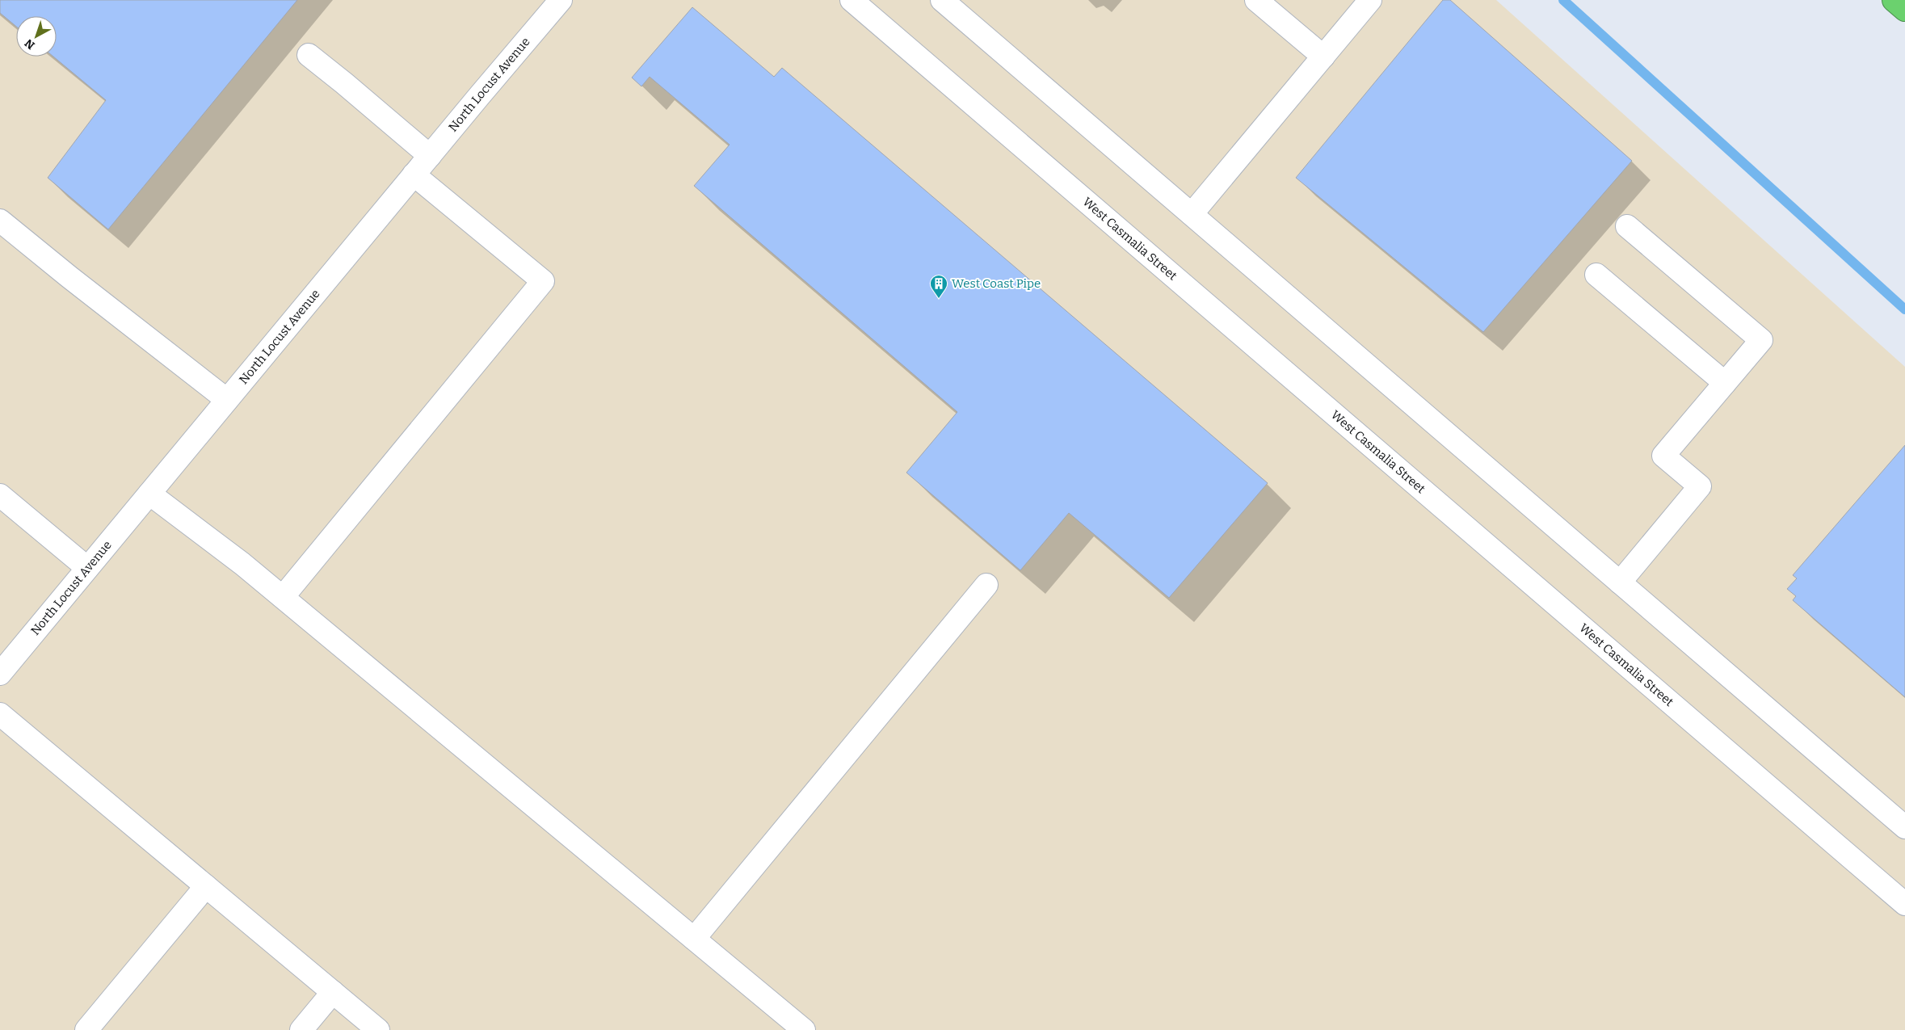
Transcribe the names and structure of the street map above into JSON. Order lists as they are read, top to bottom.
{
  "streets": {
    "street": ["North Locust Avenue", "West Casmalia Street"]
  },
  "places": {
    "building": ["West Coast Pipe"]
  },
  "north": "bottom left"
}
